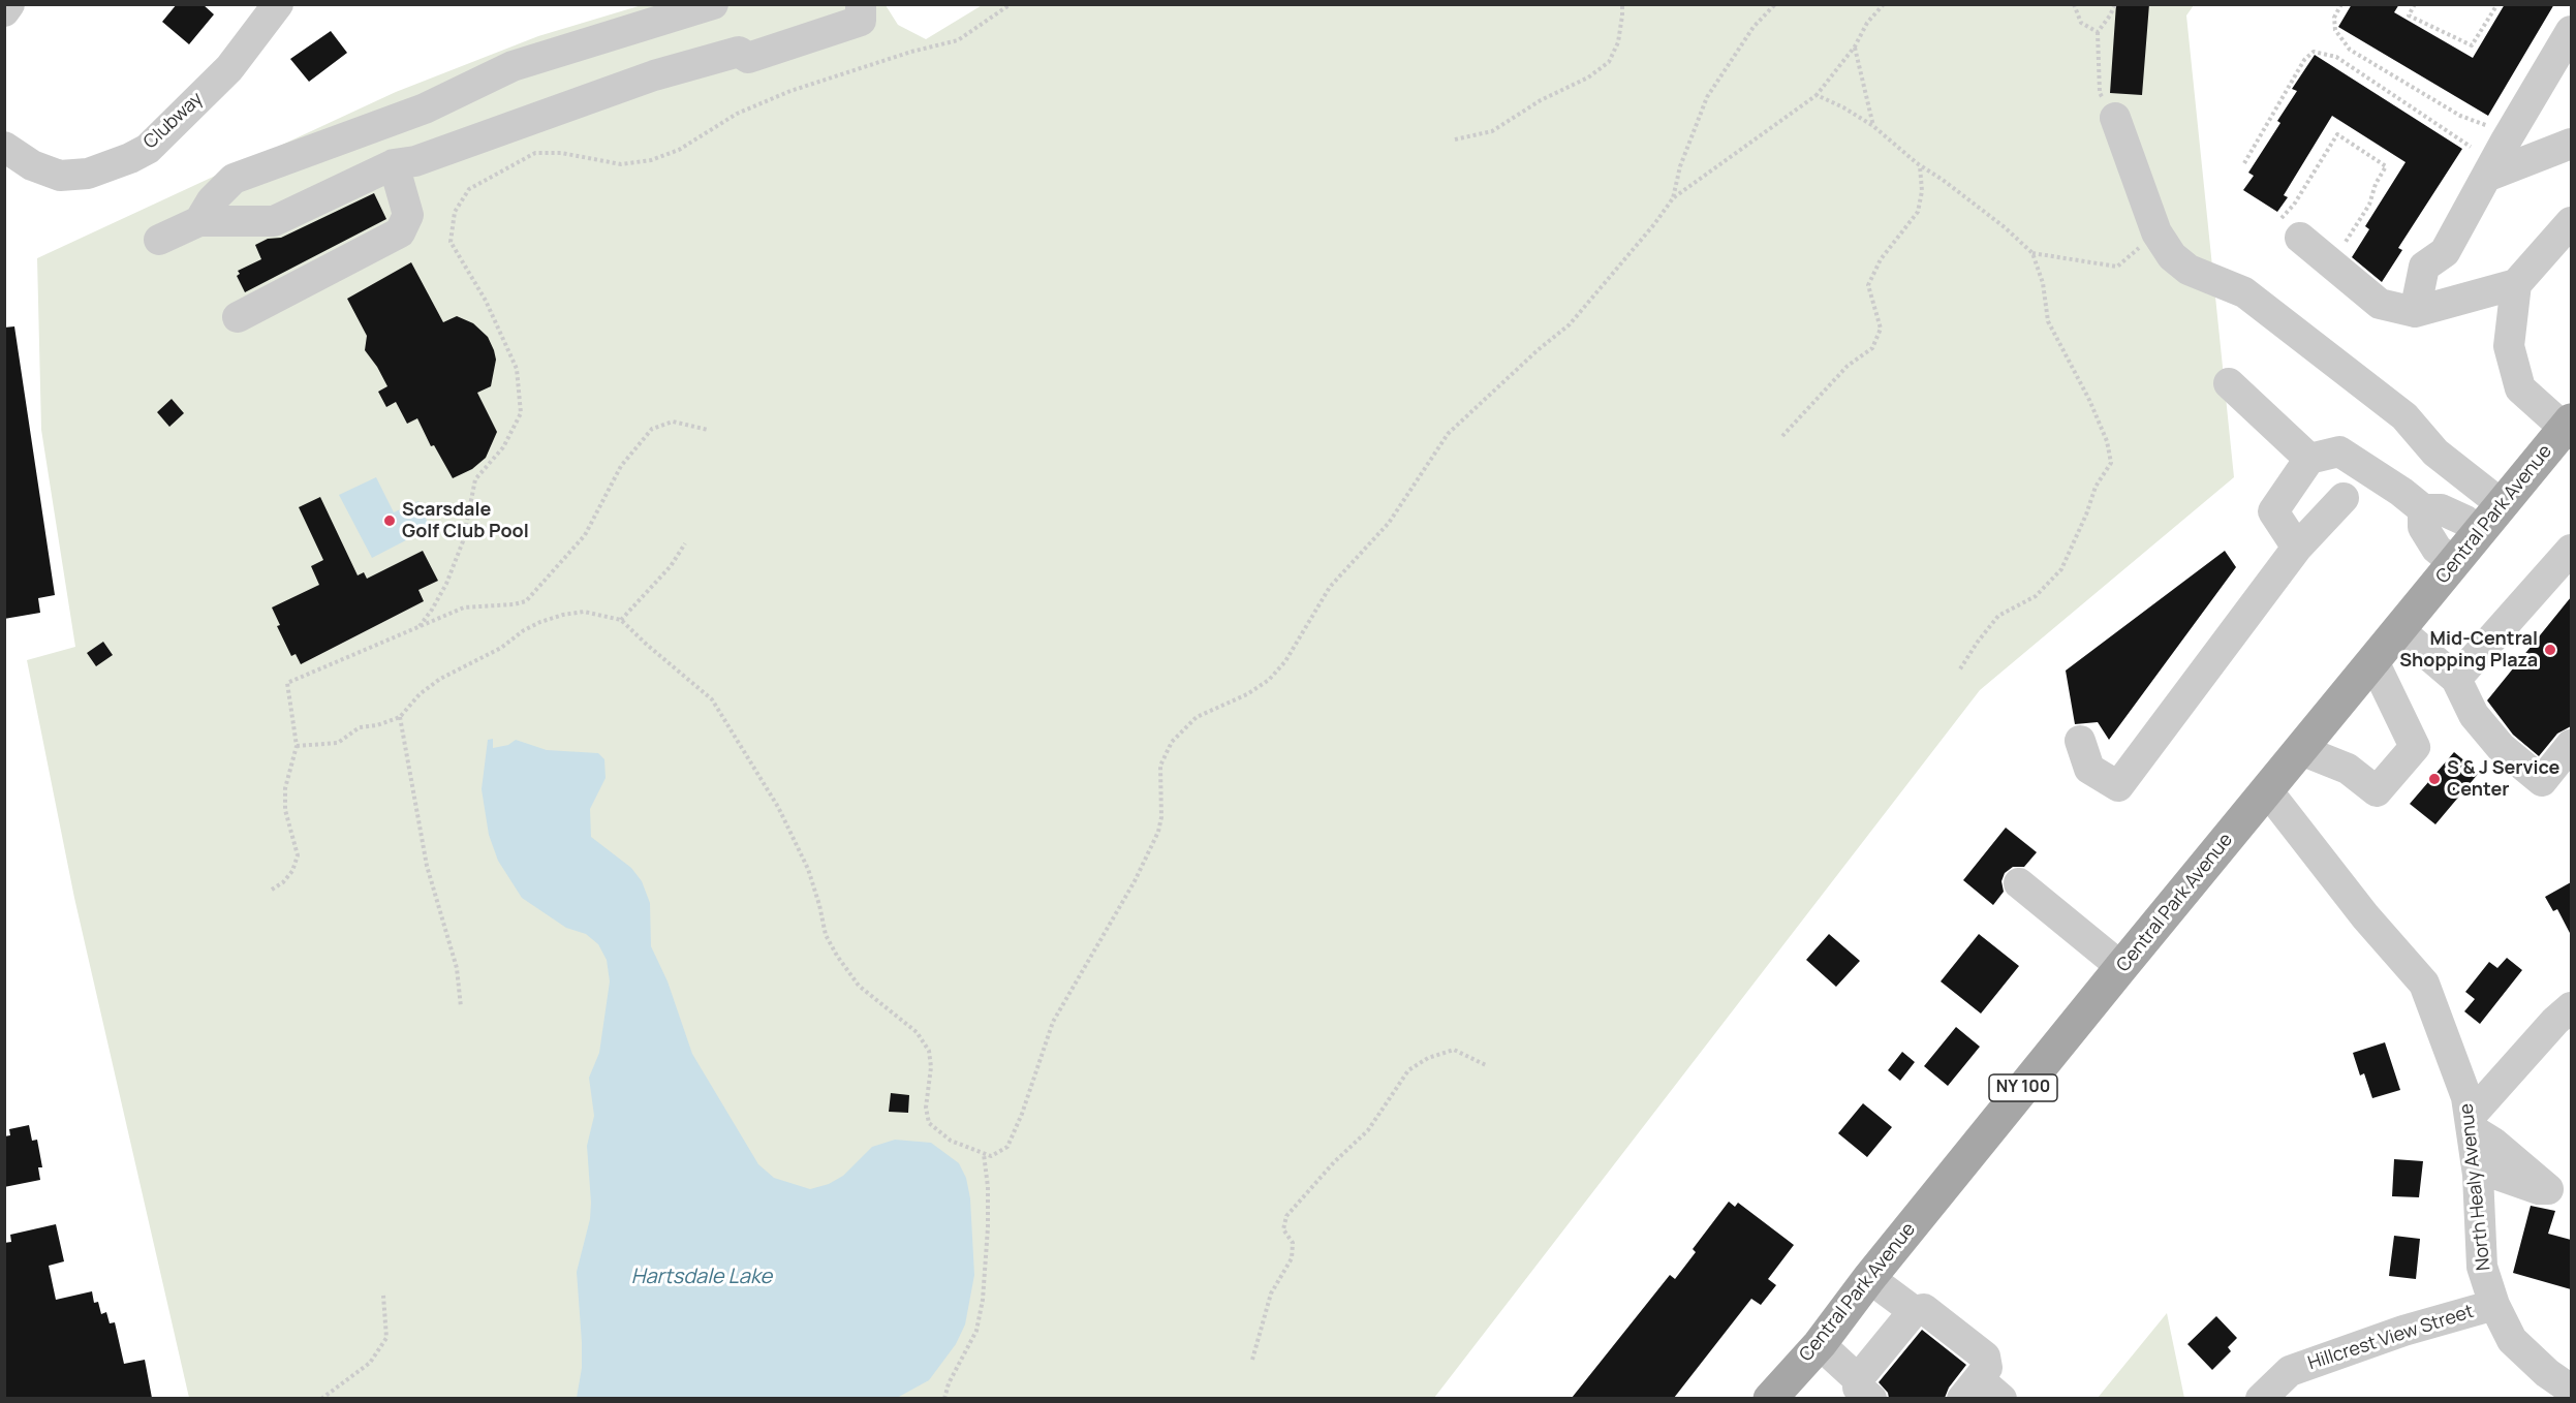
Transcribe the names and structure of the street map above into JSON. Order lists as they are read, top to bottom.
{
  "streets": {
    "main road": ["Central Park Avenue", "NY 100"],
    "street": ["Clubway", "North Healy Avenue", "Hillcrest View Street"]
  },
  "crossings": [
    ["Central Park Avenue", "North Healy Avenue"],
    ["North Healy Avenue", "Hillcrest View Street"]
  ],
  "water": ["Hartsdale Lake"],
  "places": ["Scarsdale Golf Club Pool", "Mid-Central Shopping Plaza", "S & J Service Center"]
}
